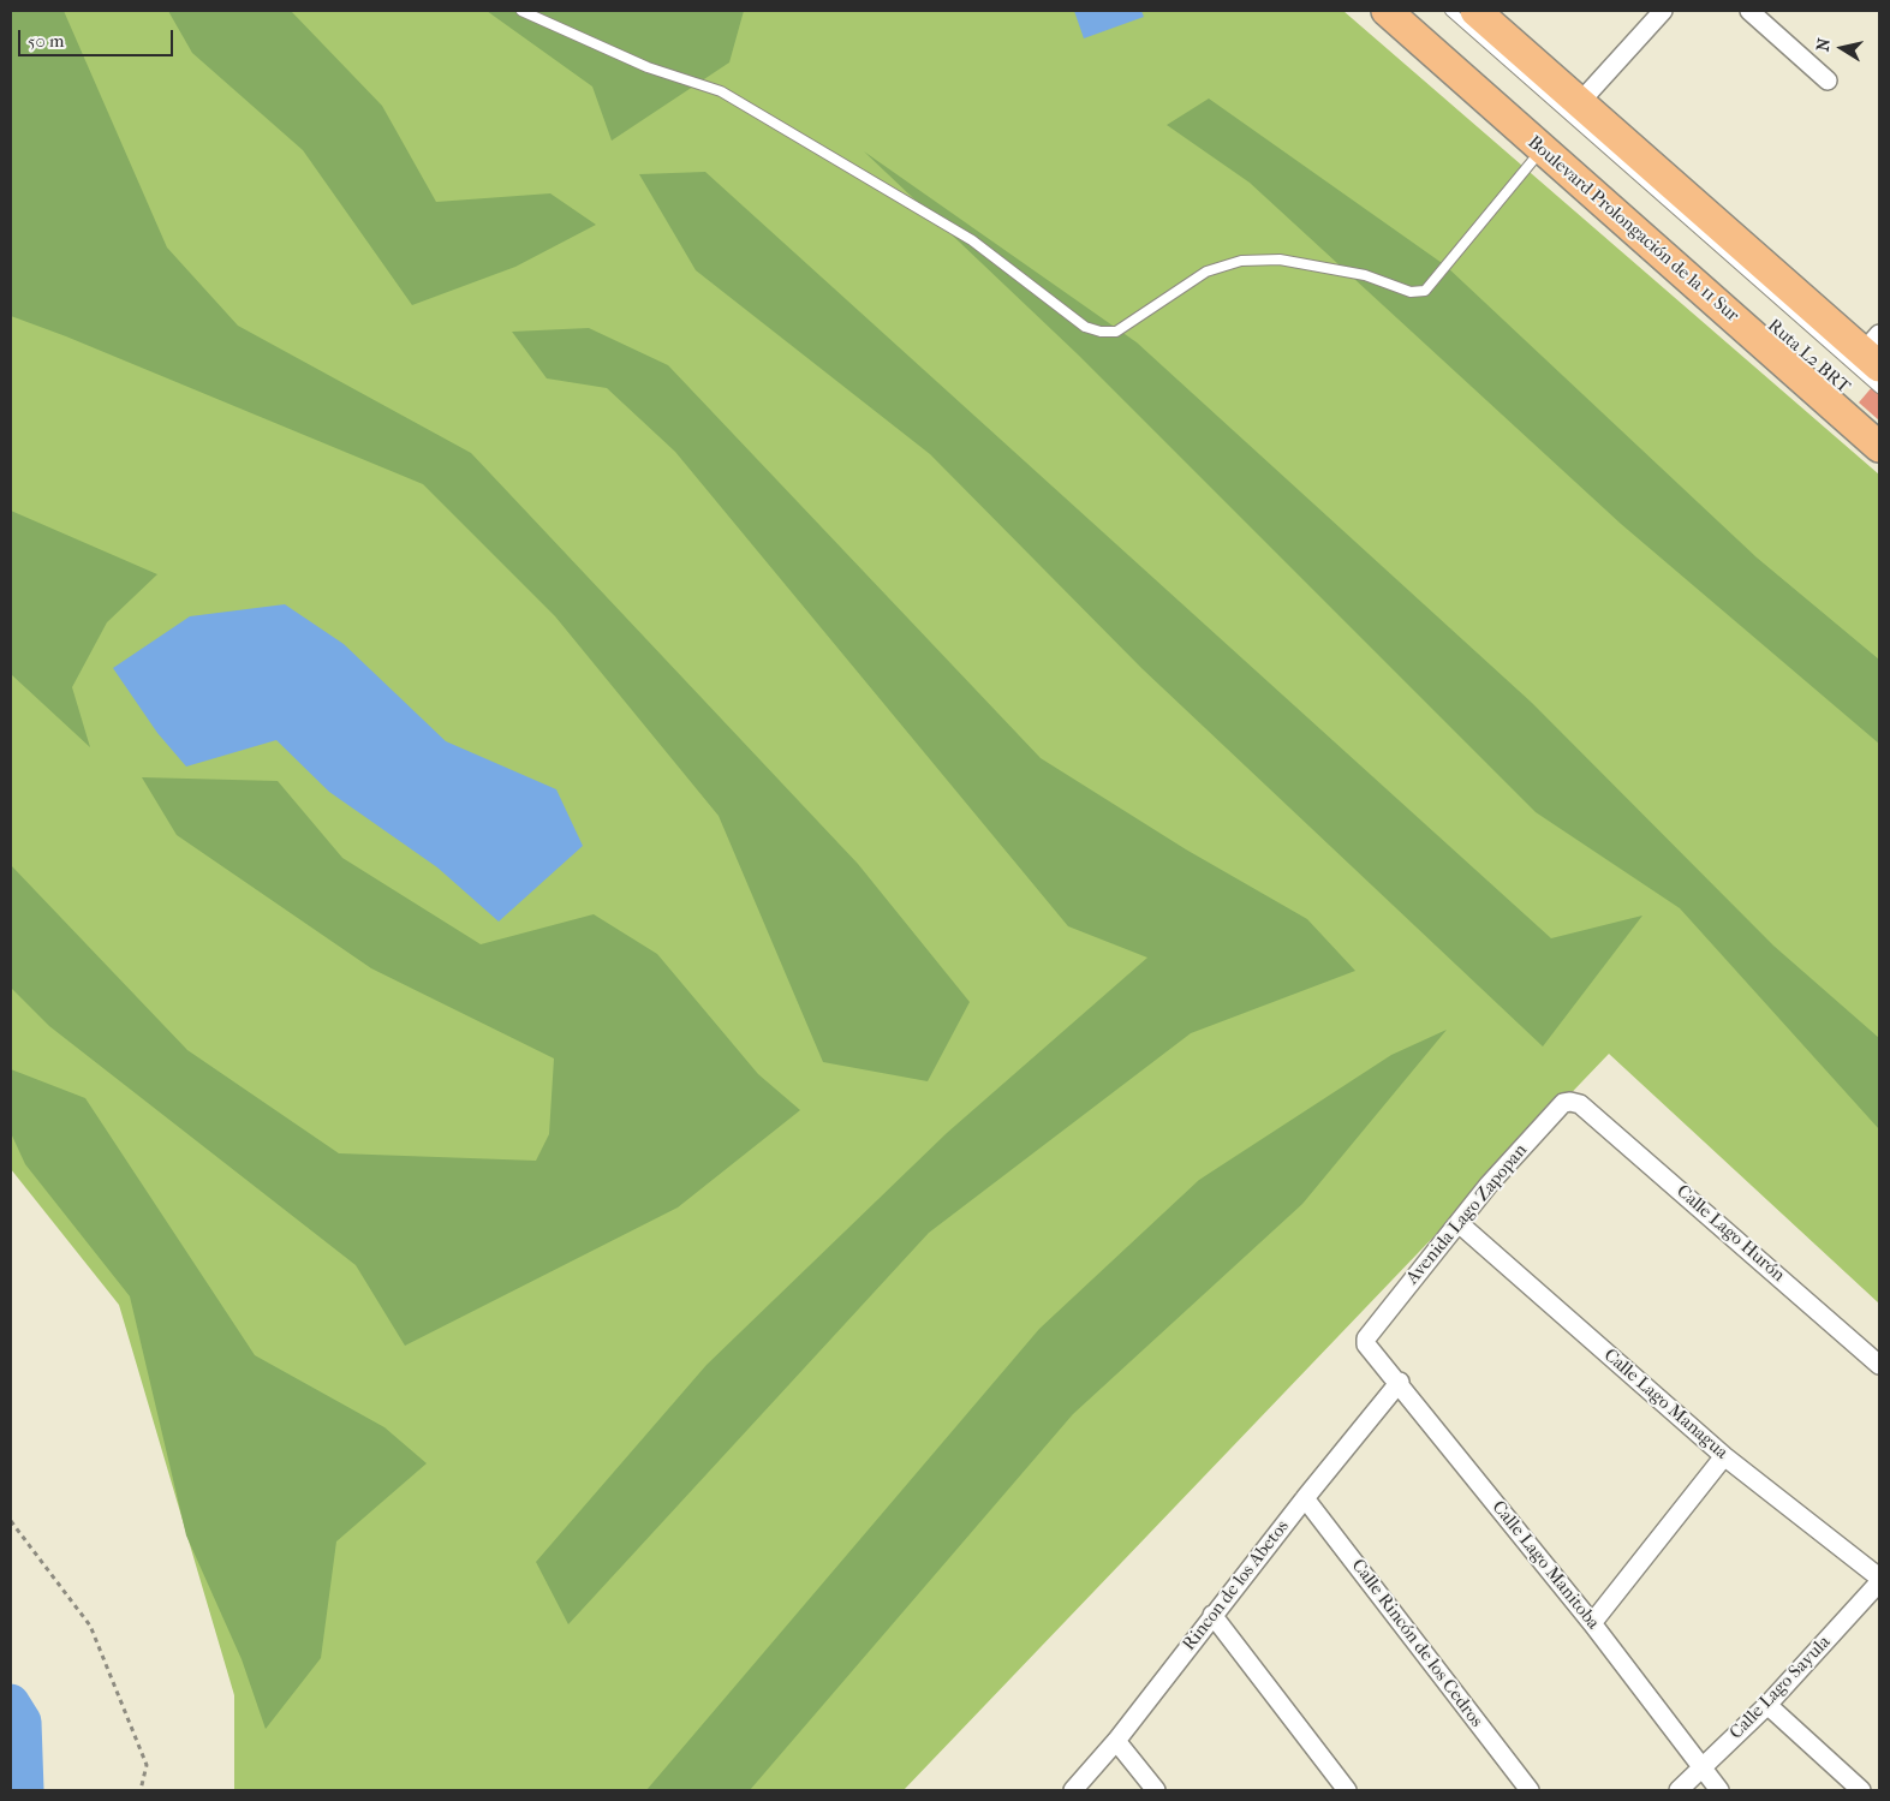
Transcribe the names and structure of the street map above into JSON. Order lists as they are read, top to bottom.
{
  "streets": {
    "main road": ["Boulevard Prolongación de la 11 Sur"],
    "street": [
      "Avenida Lago Zapopan",
      "Calle Lago Hurón",
      "Calle Lago Managua",
      "Calle Lago Manitoba",
      "Rincon de los Abetos",
      "Calle Rincón de los Cedros",
      "Calle Lago Sayula"
    ],
    "lane": ["Ruta L2 BRT"]
  },
  "crossings": [
    ["Avenida Lago Zapopan", "Calle Lago Hurón"],
    ["Avenida Lago Zapopan", "Calle Lago Managua"],
    ["Avenida Lago Zapopan", "Calle Lago Manitoba"],
    ["Calle Lago Managua", "Calle Lago Sayula"],
    ["Calle Lago Manitoba", "Rincon de los Abetos"],
    ["Calle Lago Manitoba", "Calle Lago Sayula"],
    ["Rincon de los Abetos", "Calle Rincón de los Cedros"]
  ],
  "scale_bar": "50 m",
  "north": "left"
}
